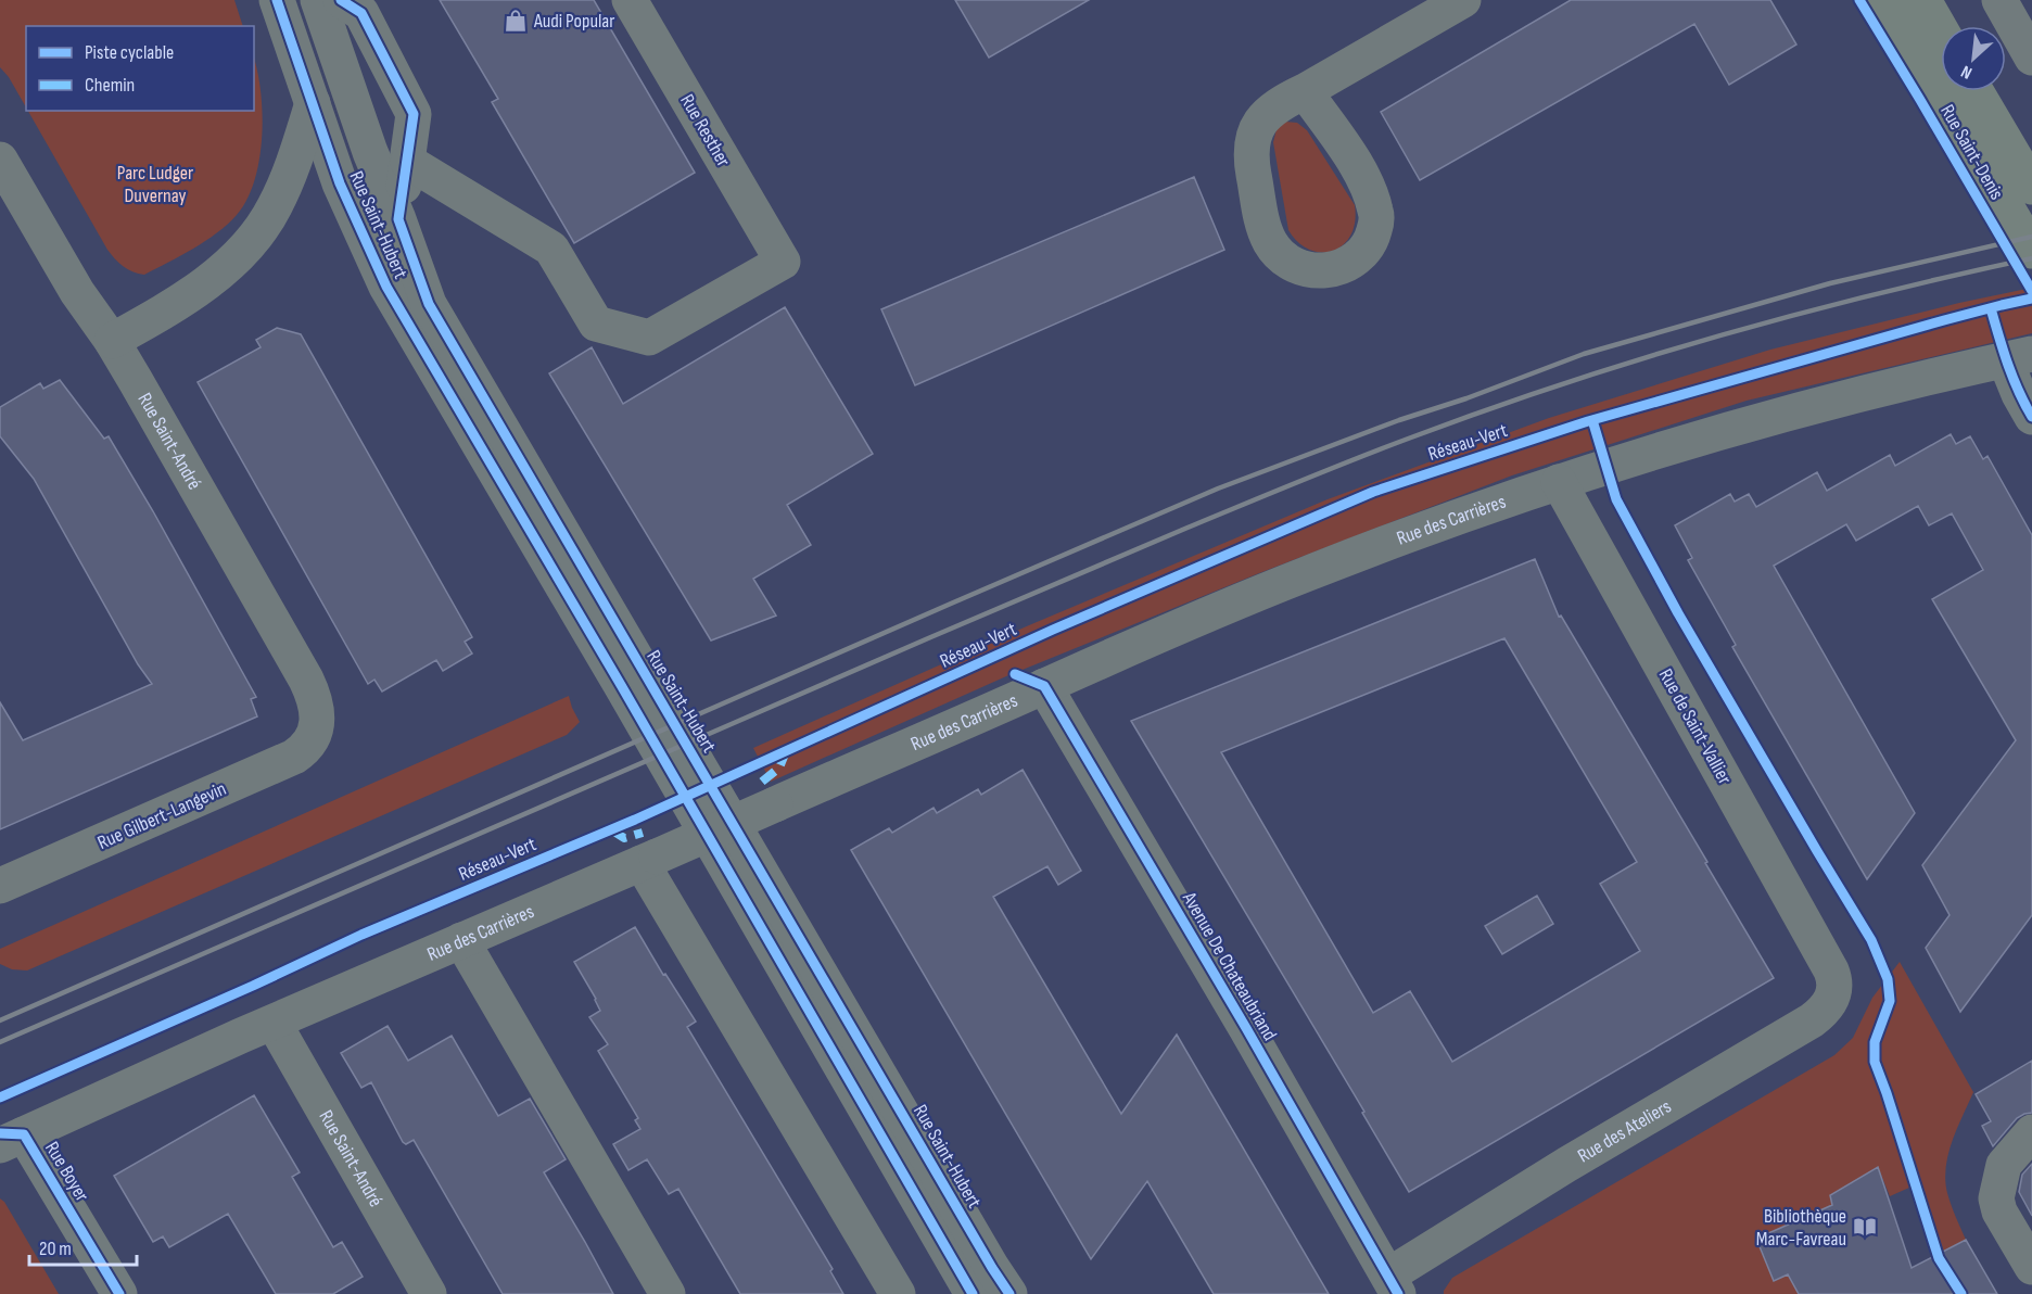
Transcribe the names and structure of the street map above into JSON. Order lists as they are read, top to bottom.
{
  "streets": {
    "main road": ["Rue Saint-Denis"],
    "street": [
      "Rue Resther",
      "Rue Saint-Hubert",
      "Rue Saint-André",
      "Rue des Carrières",
      "Rue de Saint-Vallier",
      "Rue Gilbert-Langevin",
      "Avenue De Chateaubriand",
      "Rue des Ateliers",
      "Rue Boyer"
    ],
    "cycle path": ["Réseau-Vert"]
  },
  "crossings": [
    ["Rue Saint-André", "Rue des Carrières"],
    ["Rue Saint-André", "Rue Gilbert-Langevin"],
    ["Rue des Carrières", "Rue de Saint-Vallier"],
    ["Rue des Carrières", "Avenue De Chateaubriand"],
    ["Rue des Carrières", "Rue Boyer"],
    ["Rue de Saint-Vallier", "Rue des Ateliers"],
    ["Avenue De Chateaubriand", "Rue des Ateliers"]
  ],
  "parks": ["Parc Ludger Duvernay"],
  "places": {
    "shop": ["Audi Popular"],
    "library": ["Bibliothèque Marc-Favreau"]
  },
  "legend": ["Piste cyclable", "Chemin"],
  "scale_bar": "20 m",
  "north": "bottom left"
}
